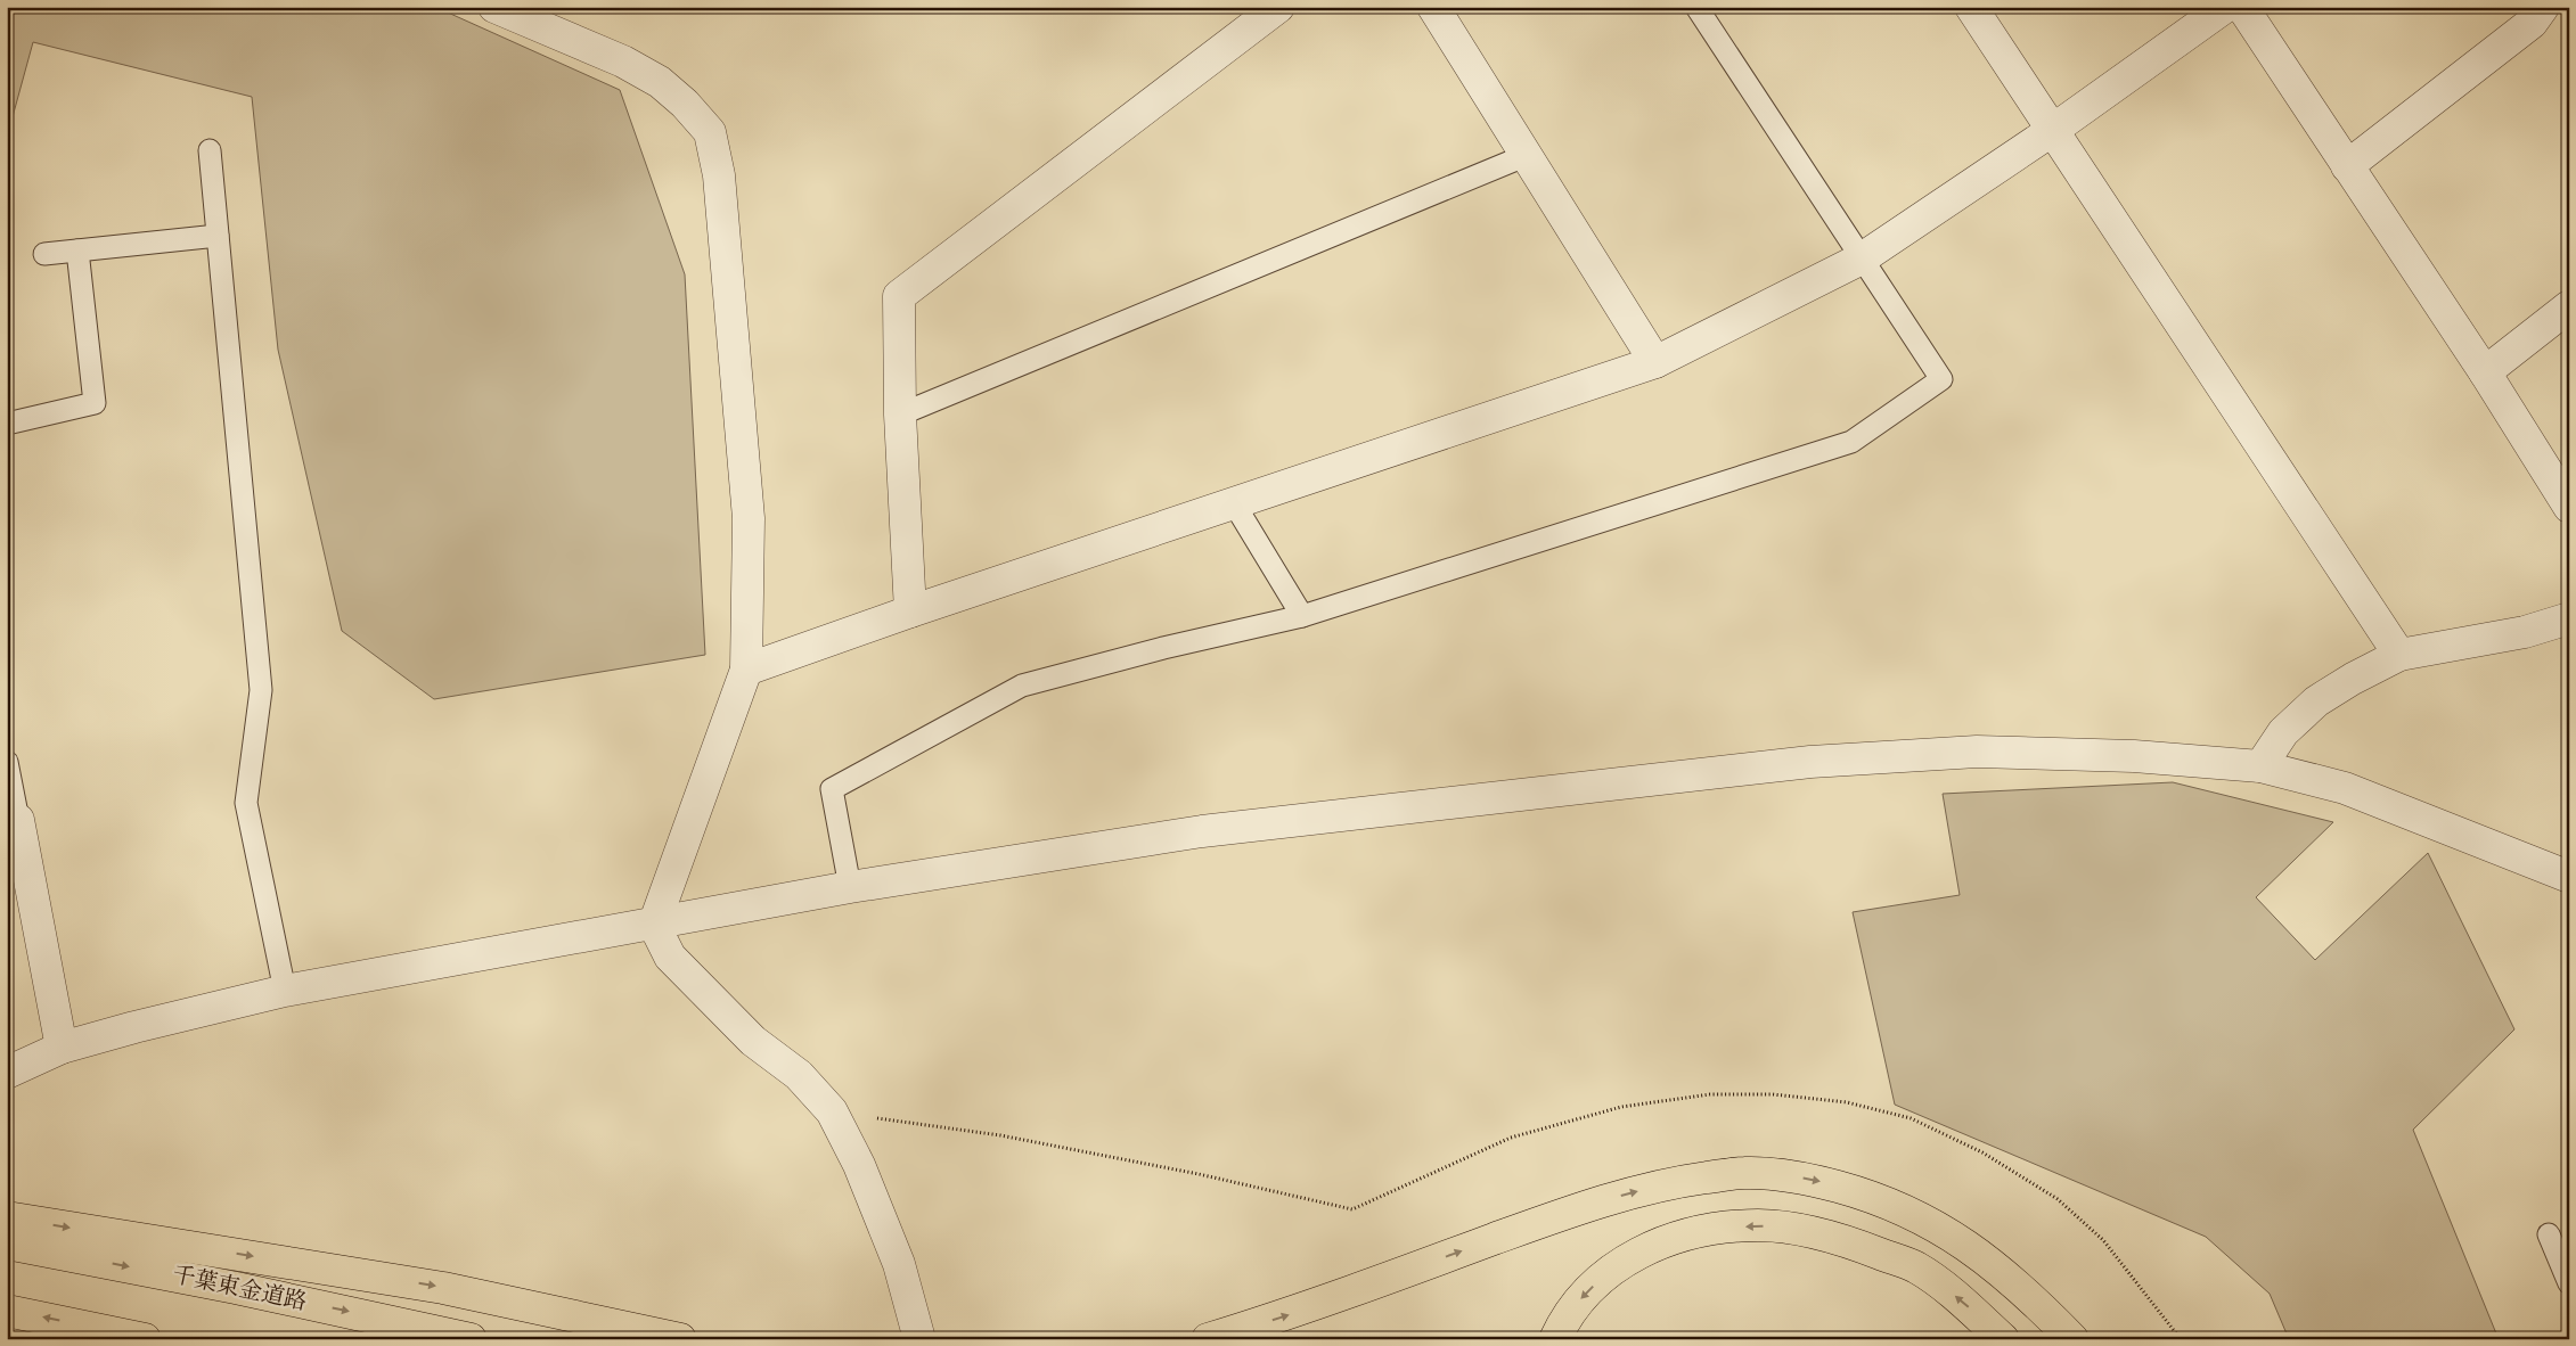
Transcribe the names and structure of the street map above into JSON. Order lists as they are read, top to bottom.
{
  "streets": {
    "highway": ["千葉東金道路"]
  }
}
